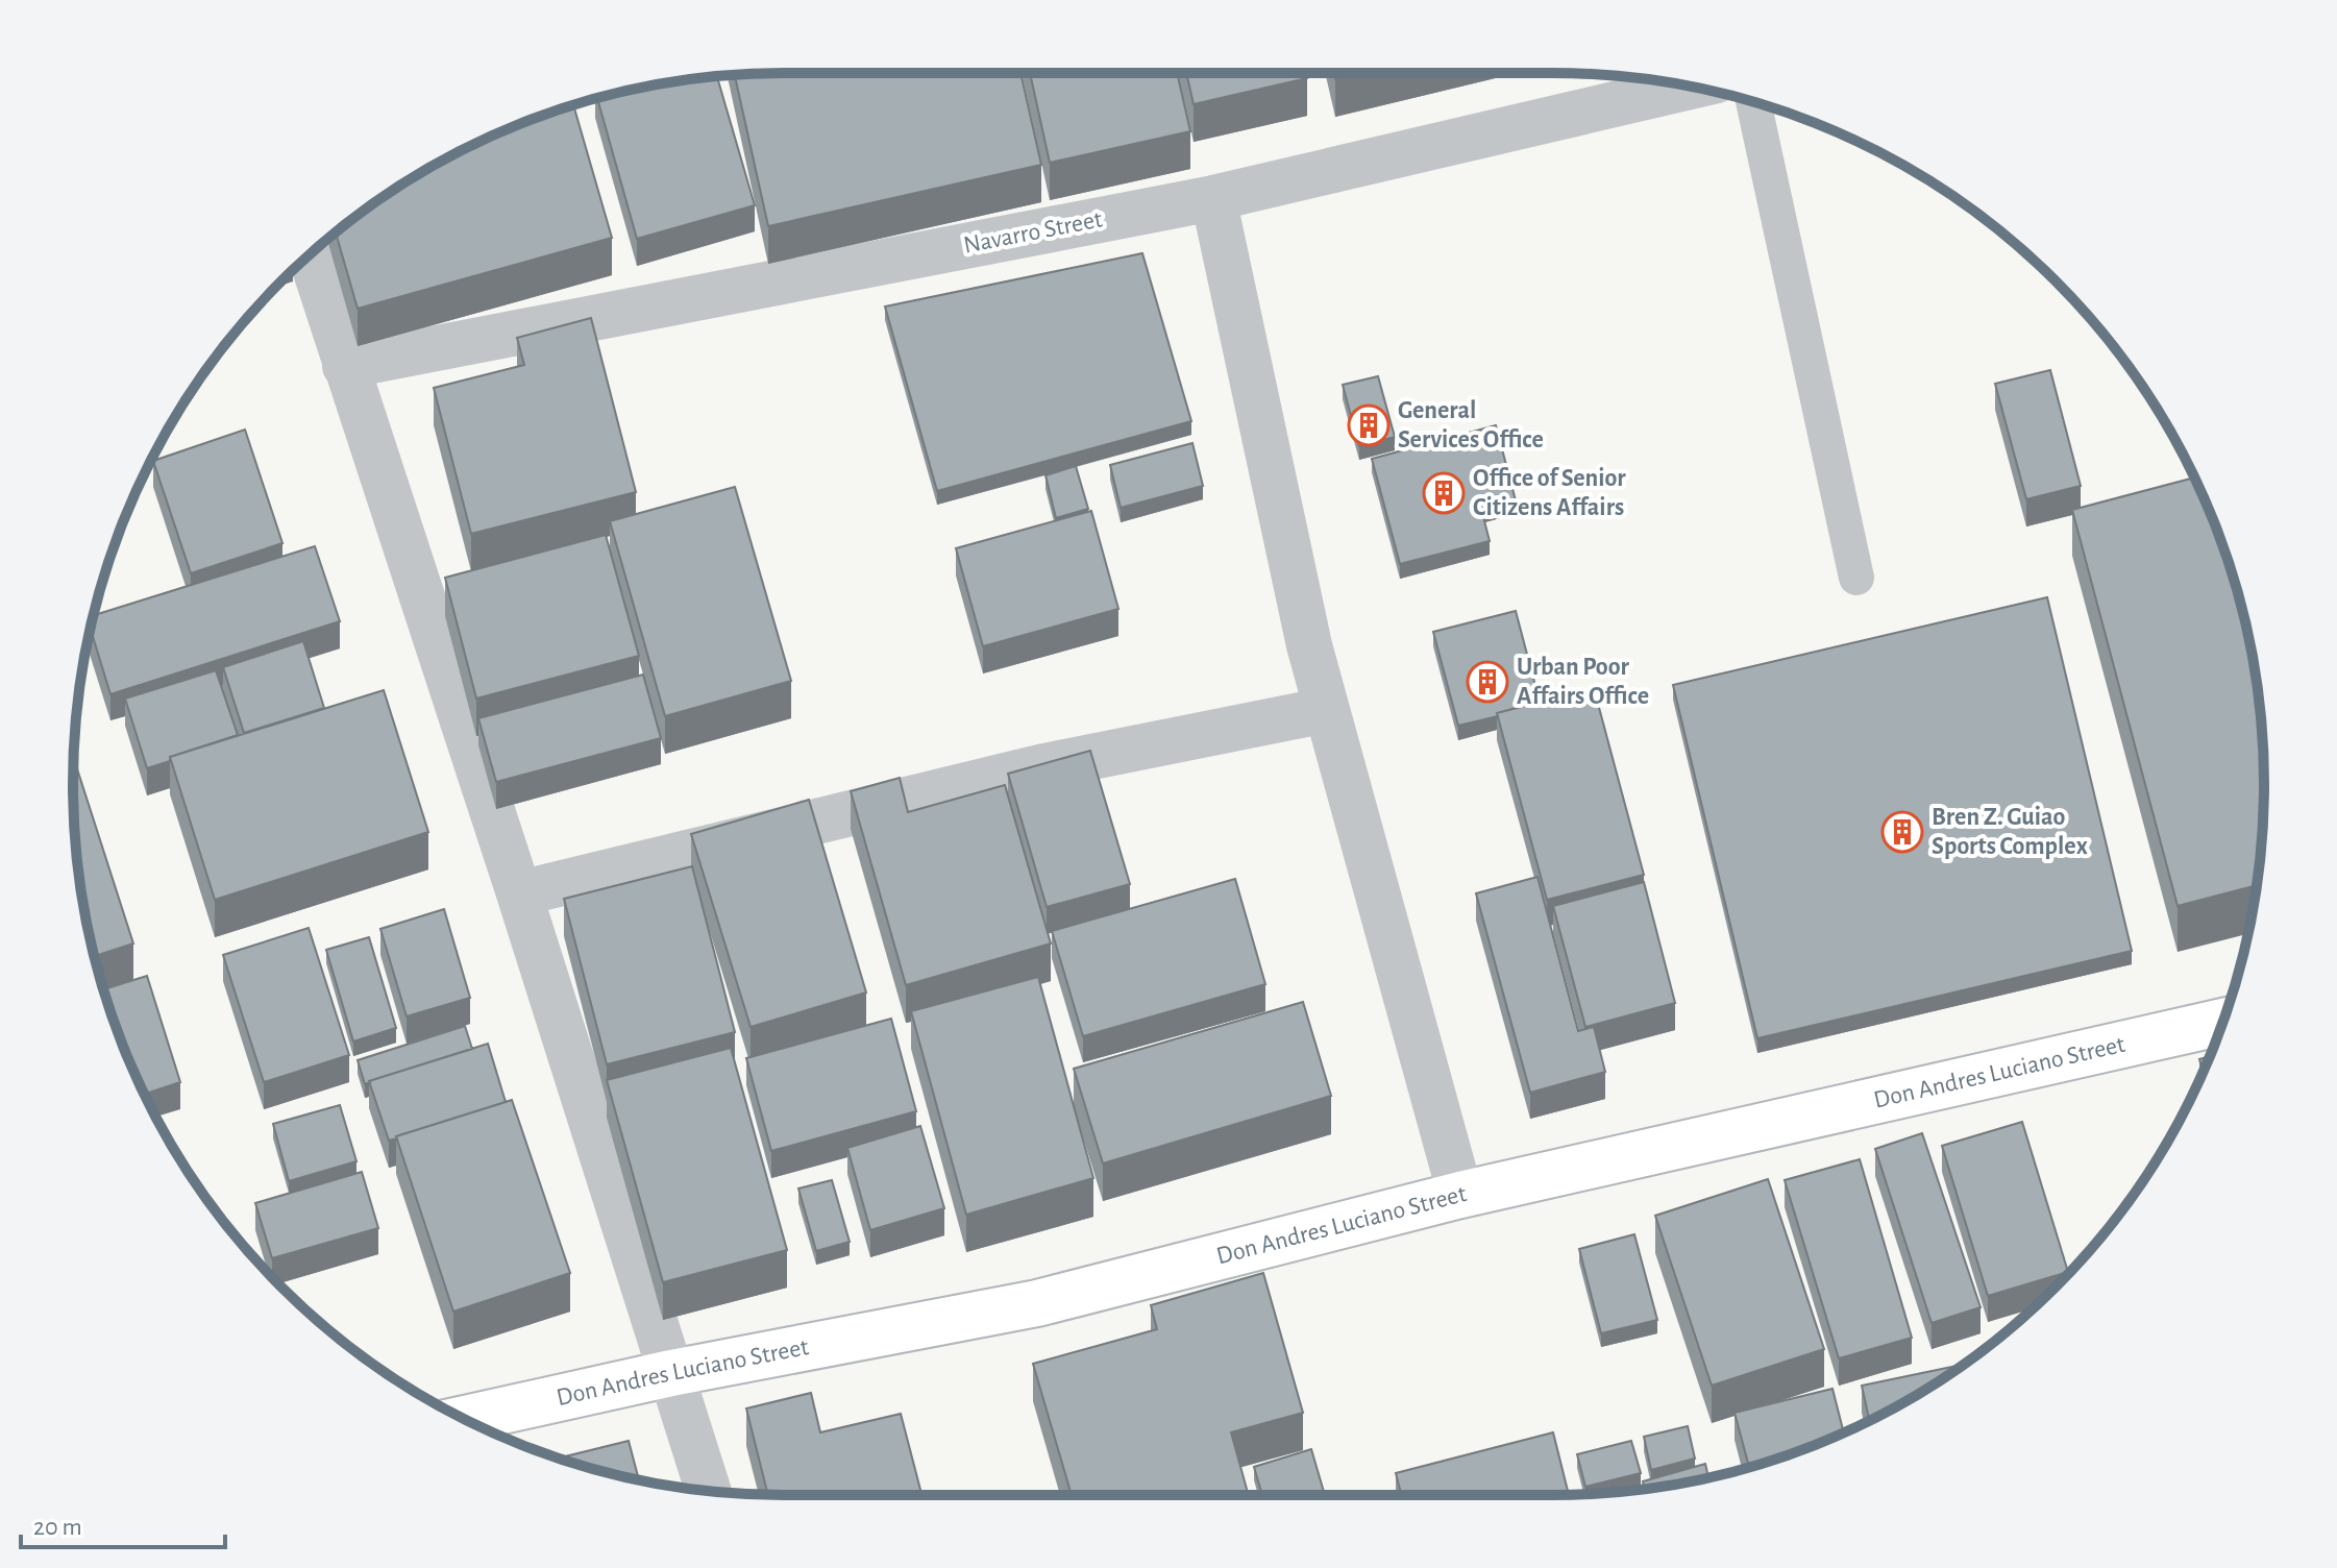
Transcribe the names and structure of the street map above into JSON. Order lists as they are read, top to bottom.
{
  "streets": {
    "street": ["Navarro Street", "Don Andres Luciano Street"]
  },
  "places": {
    "building": [
      "General Services Office",
      "Office of Senior Citizens Affairs",
      "Urban Poor Affairs Office",
      "Bren Z. Guiao Sports Complex"
    ]
  },
  "scale_bar": "20 m"
}
